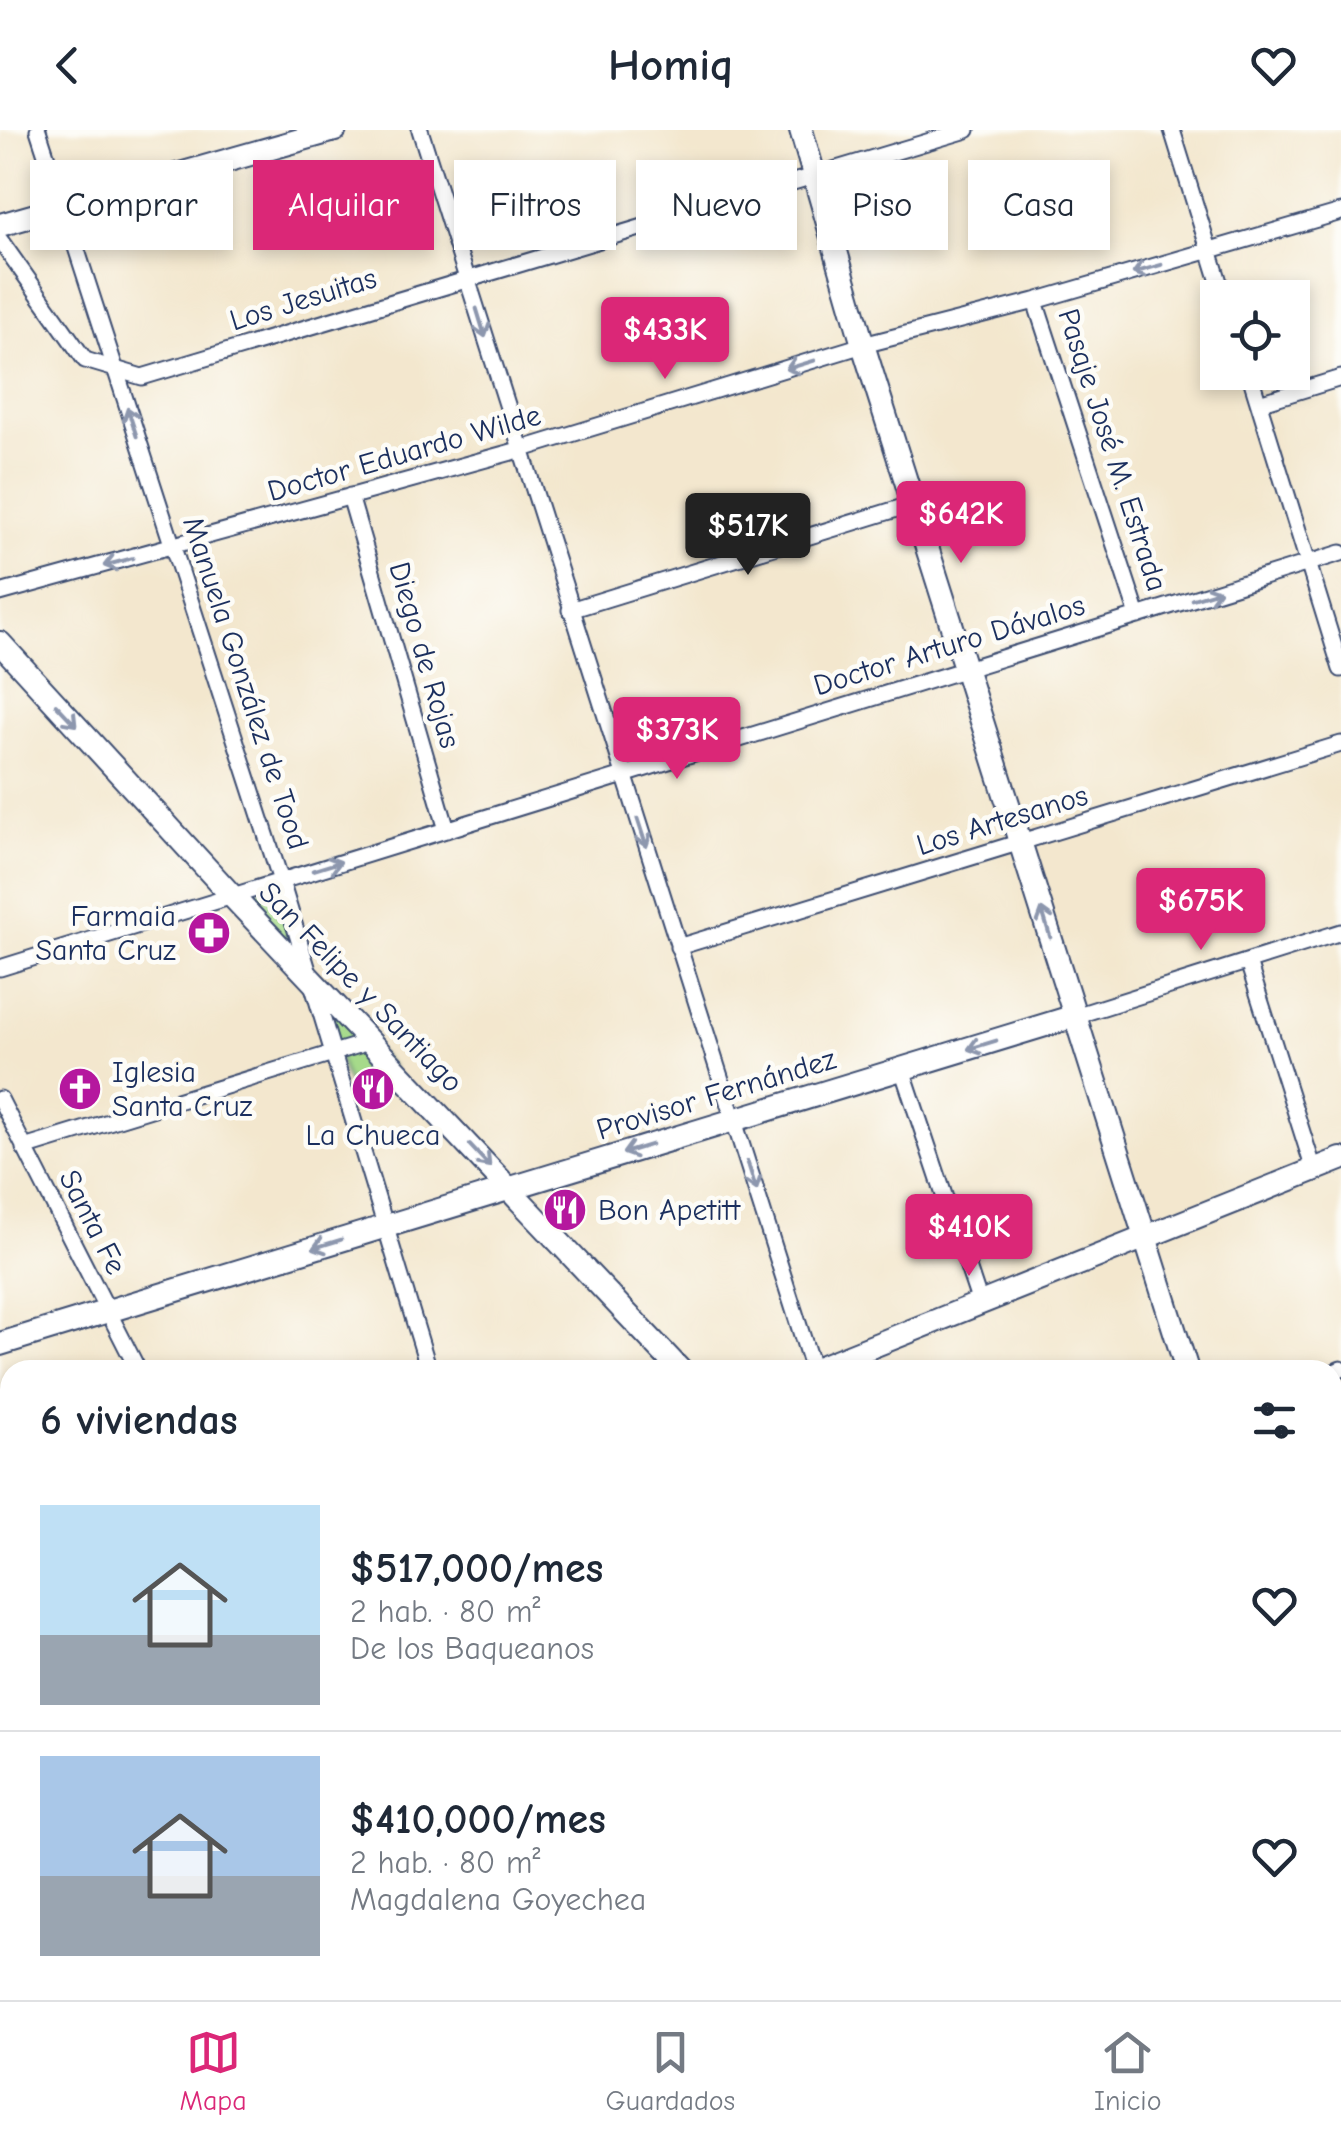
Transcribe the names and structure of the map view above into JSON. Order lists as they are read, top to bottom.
{
  "streets": {
    "street": [
      "Los Jesuitas",
      "Pasaje José M. Estrada",
      "Doctor Eduardo Wilde",
      "Doctor Arturo Dávalos",
      "Diego de Rojas",
      "Manuela González de Tood",
      "Los Artesanos",
      "San Felipe y Santiago",
      "Provisor Fernández",
      "Santa Fe"
    ]
  },
  "crossings": [
    ["Los Jesuitas", "Manuela González de Tood"],
    ["Pasaje José M. Estrada", "Doctor Eduardo Wilde"],
    ["Pasaje José M. Estrada", "Doctor Arturo Dávalos"],
    ["Doctor Eduardo Wilde", "Diego de Rojas"],
    ["Doctor Eduardo Wilde", "Manuela González de Tood"],
    ["Doctor Arturo Dávalos", "Diego de Rojas"],
    ["Doctor Arturo Dávalos", "Manuela González de Tood"],
    ["Doctor Arturo Dávalos", "San Felipe y Santiago"],
    ["Manuela González de Tood", "San Felipe y Santiago"],
    ["Manuela González de Tood", "Provisor Fernández"],
    ["San Felipe y Santiago", "Provisor Fernández"],
    ["Provisor Fernández", "Santa Fe"]
  ],
  "one_way": ["Doctor Eduardo Wilde", "San Felipe y Santiago"],
  "places": {
    "pharmacy": ["Farmaia Santa Cruz"],
    "church": ["Iglesia Santa Cruz"],
    "restaurant": ["La Chueca", "Bon Apetitt"]
  },
  "page": {
    "header": "Homiq",
    "chip": [
      "Comprar",
      "Alquilar",
      "Filtros",
      "Nuevo",
      "Piso",
      "Casa"
    ],
    "price": [
      "$433K",
      "$642K",
      "$517K",
      "$373K",
      "$675K",
      "$410K"
    ],
    "heading": "6 viviendas",
    "list": [
      {
        "name": "$517,000/mes",
        "note": "2 hab. · 80 m² · De los Baqueanos"
      },
      {
        "name": "$410,000/mes",
        "note": "2 hab. · 80 m² · Magdalena Goyechea"
      }
    ],
    "tabs": ["Mapa", "Guardados", "Inicio"]
  }
}
